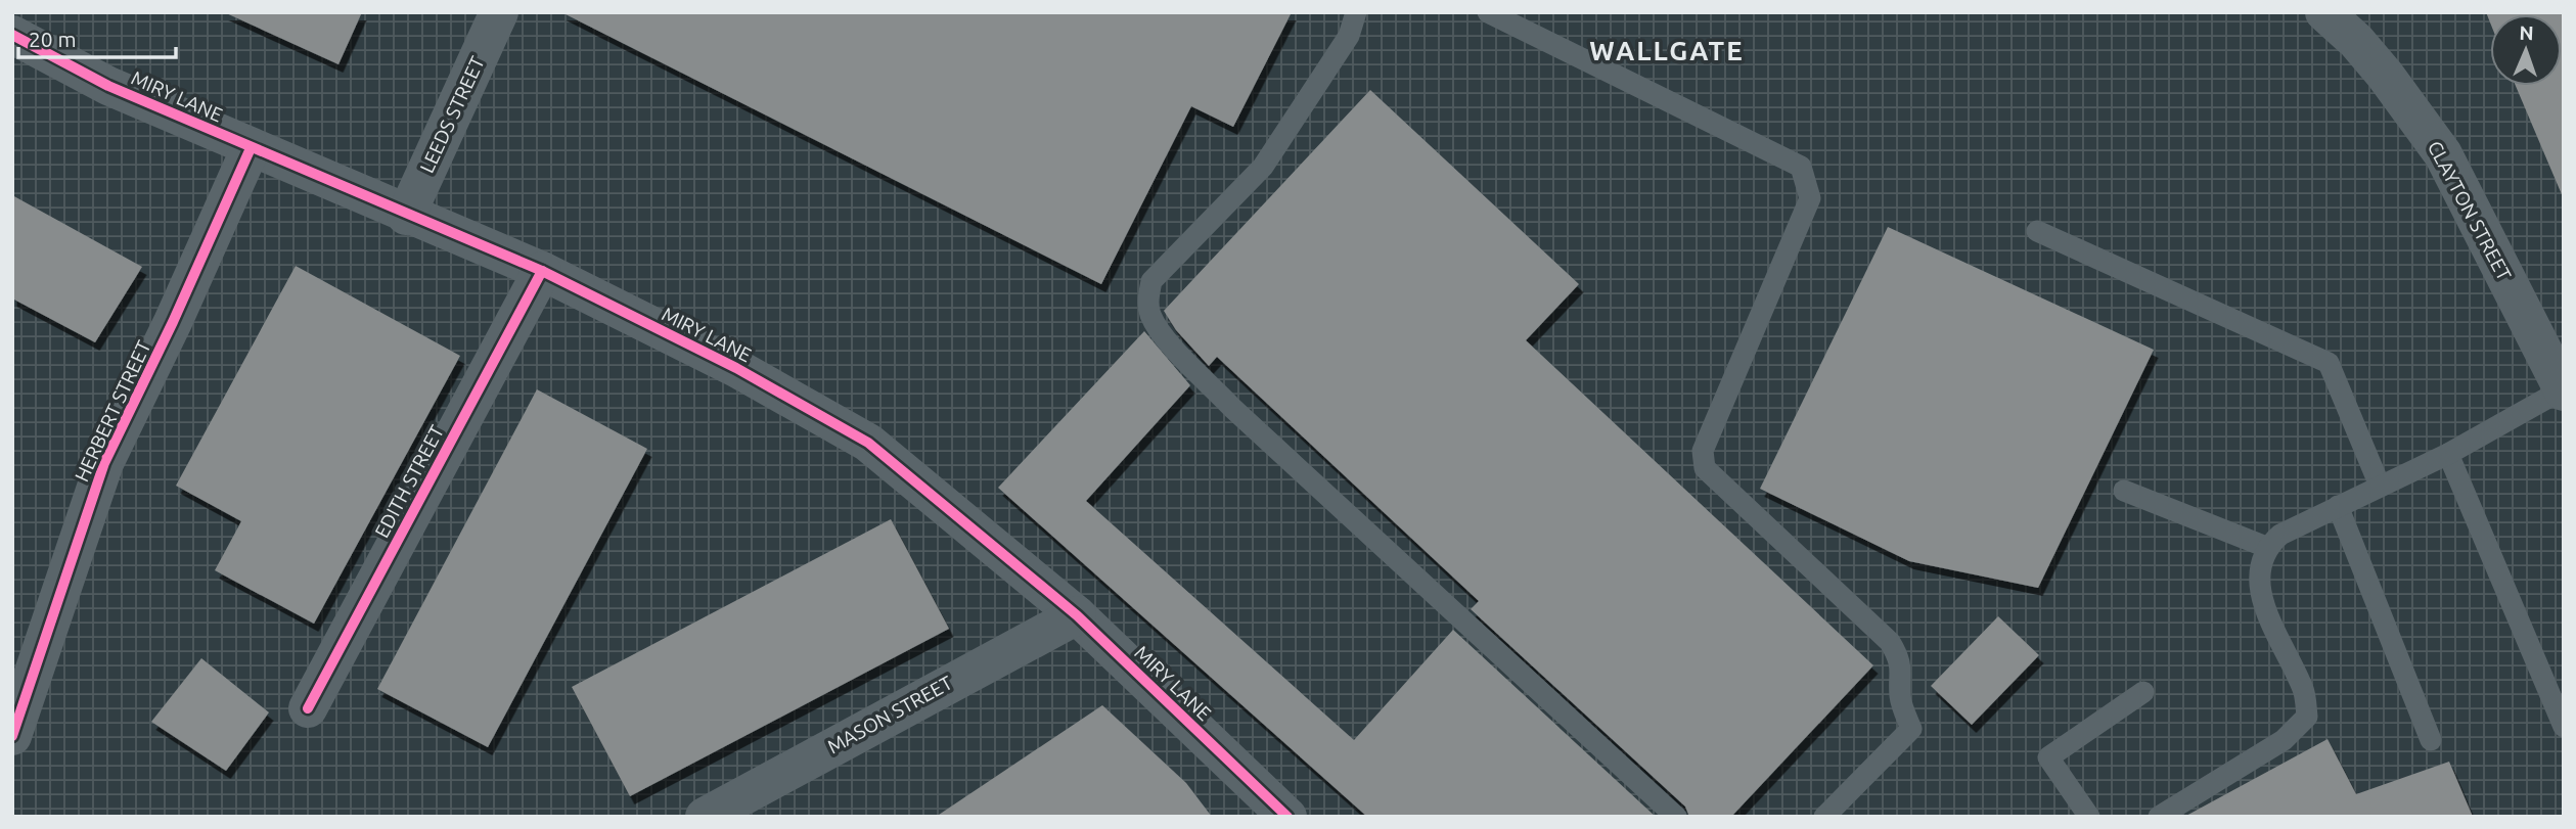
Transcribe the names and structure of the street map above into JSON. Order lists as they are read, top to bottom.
{
  "streets": {
    "street": [
      "MIRY LANE",
      "LEEDS STREET",
      "CLAYTON STREET",
      "HERBERT STREET",
      "EDITH STREET",
      "MASON STREET"
    ]
  },
  "crossings": [
    ["MIRY LANE", "LEEDS STREET"],
    ["MIRY LANE", "HERBERT STREET"],
    ["MIRY LANE", "EDITH STREET"],
    ["MIRY LANE", "MASON STREET"]
  ],
  "districts": ["WALLGATE"],
  "scale_bar": "20 m",
  "north": "top"
}
